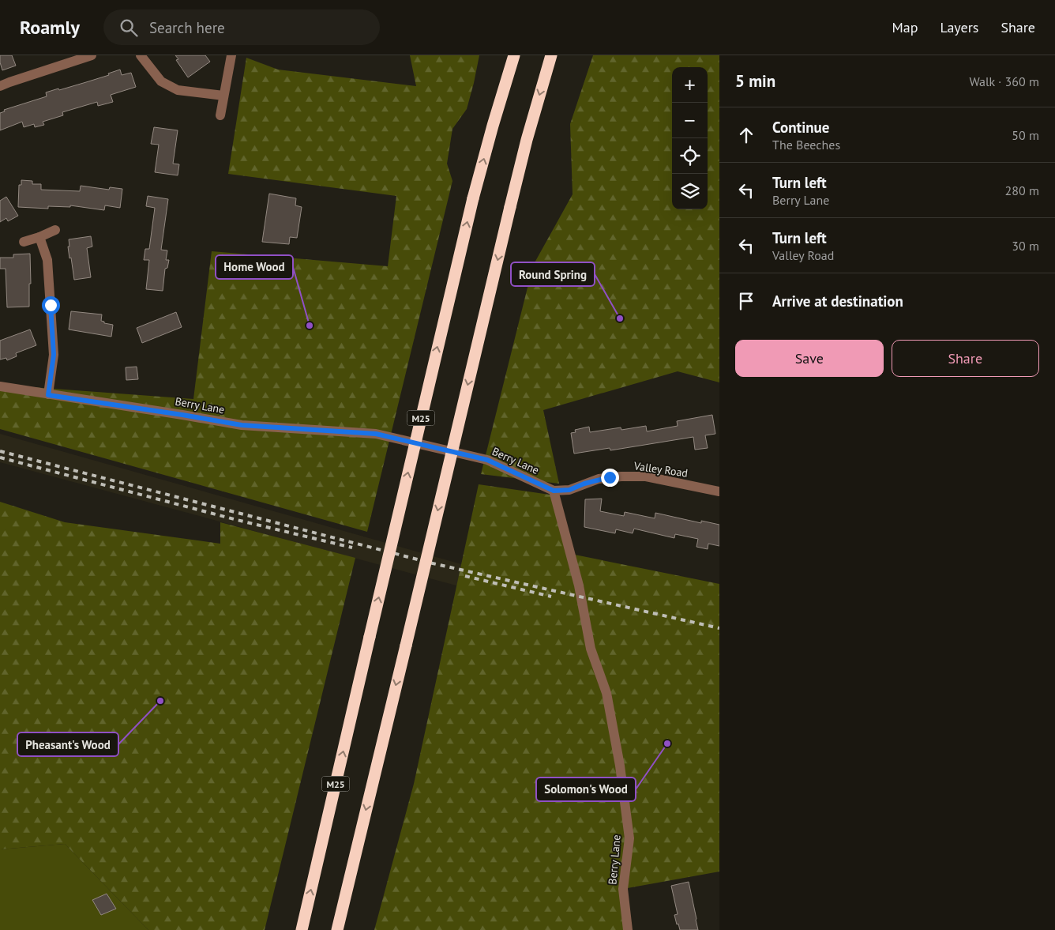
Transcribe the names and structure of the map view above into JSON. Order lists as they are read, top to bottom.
{
  "streets": {
    "highway": ["M25"],
    "street": ["Berry Lane", "Valley Road"]
  },
  "crossings": [
    ["Berry Lane", "Valley Road"]
  ],
  "places": [
    "Round Spring",
    "Home Wood",
    "Pheasant's Wood",
    "Solomon's Wood"
  ],
  "page": {
    "header": "Roamly",
    "search": "Search here",
    "nav": ["Map", "Layers", "Share"],
    "heading": ["5 min", "Walk · 360 m"],
    "map_buttons": ["+", "−"],
    "list": [
      ["Continue", "The Beeches", "50 m"],
      ["Turn left", "Berry Lane", "280 m"],
      ["Turn left", "Valley Road", "30 m"],
      "Arrive at destination"
    ],
    "buttons": ["Save", "Share"]
  }
}
